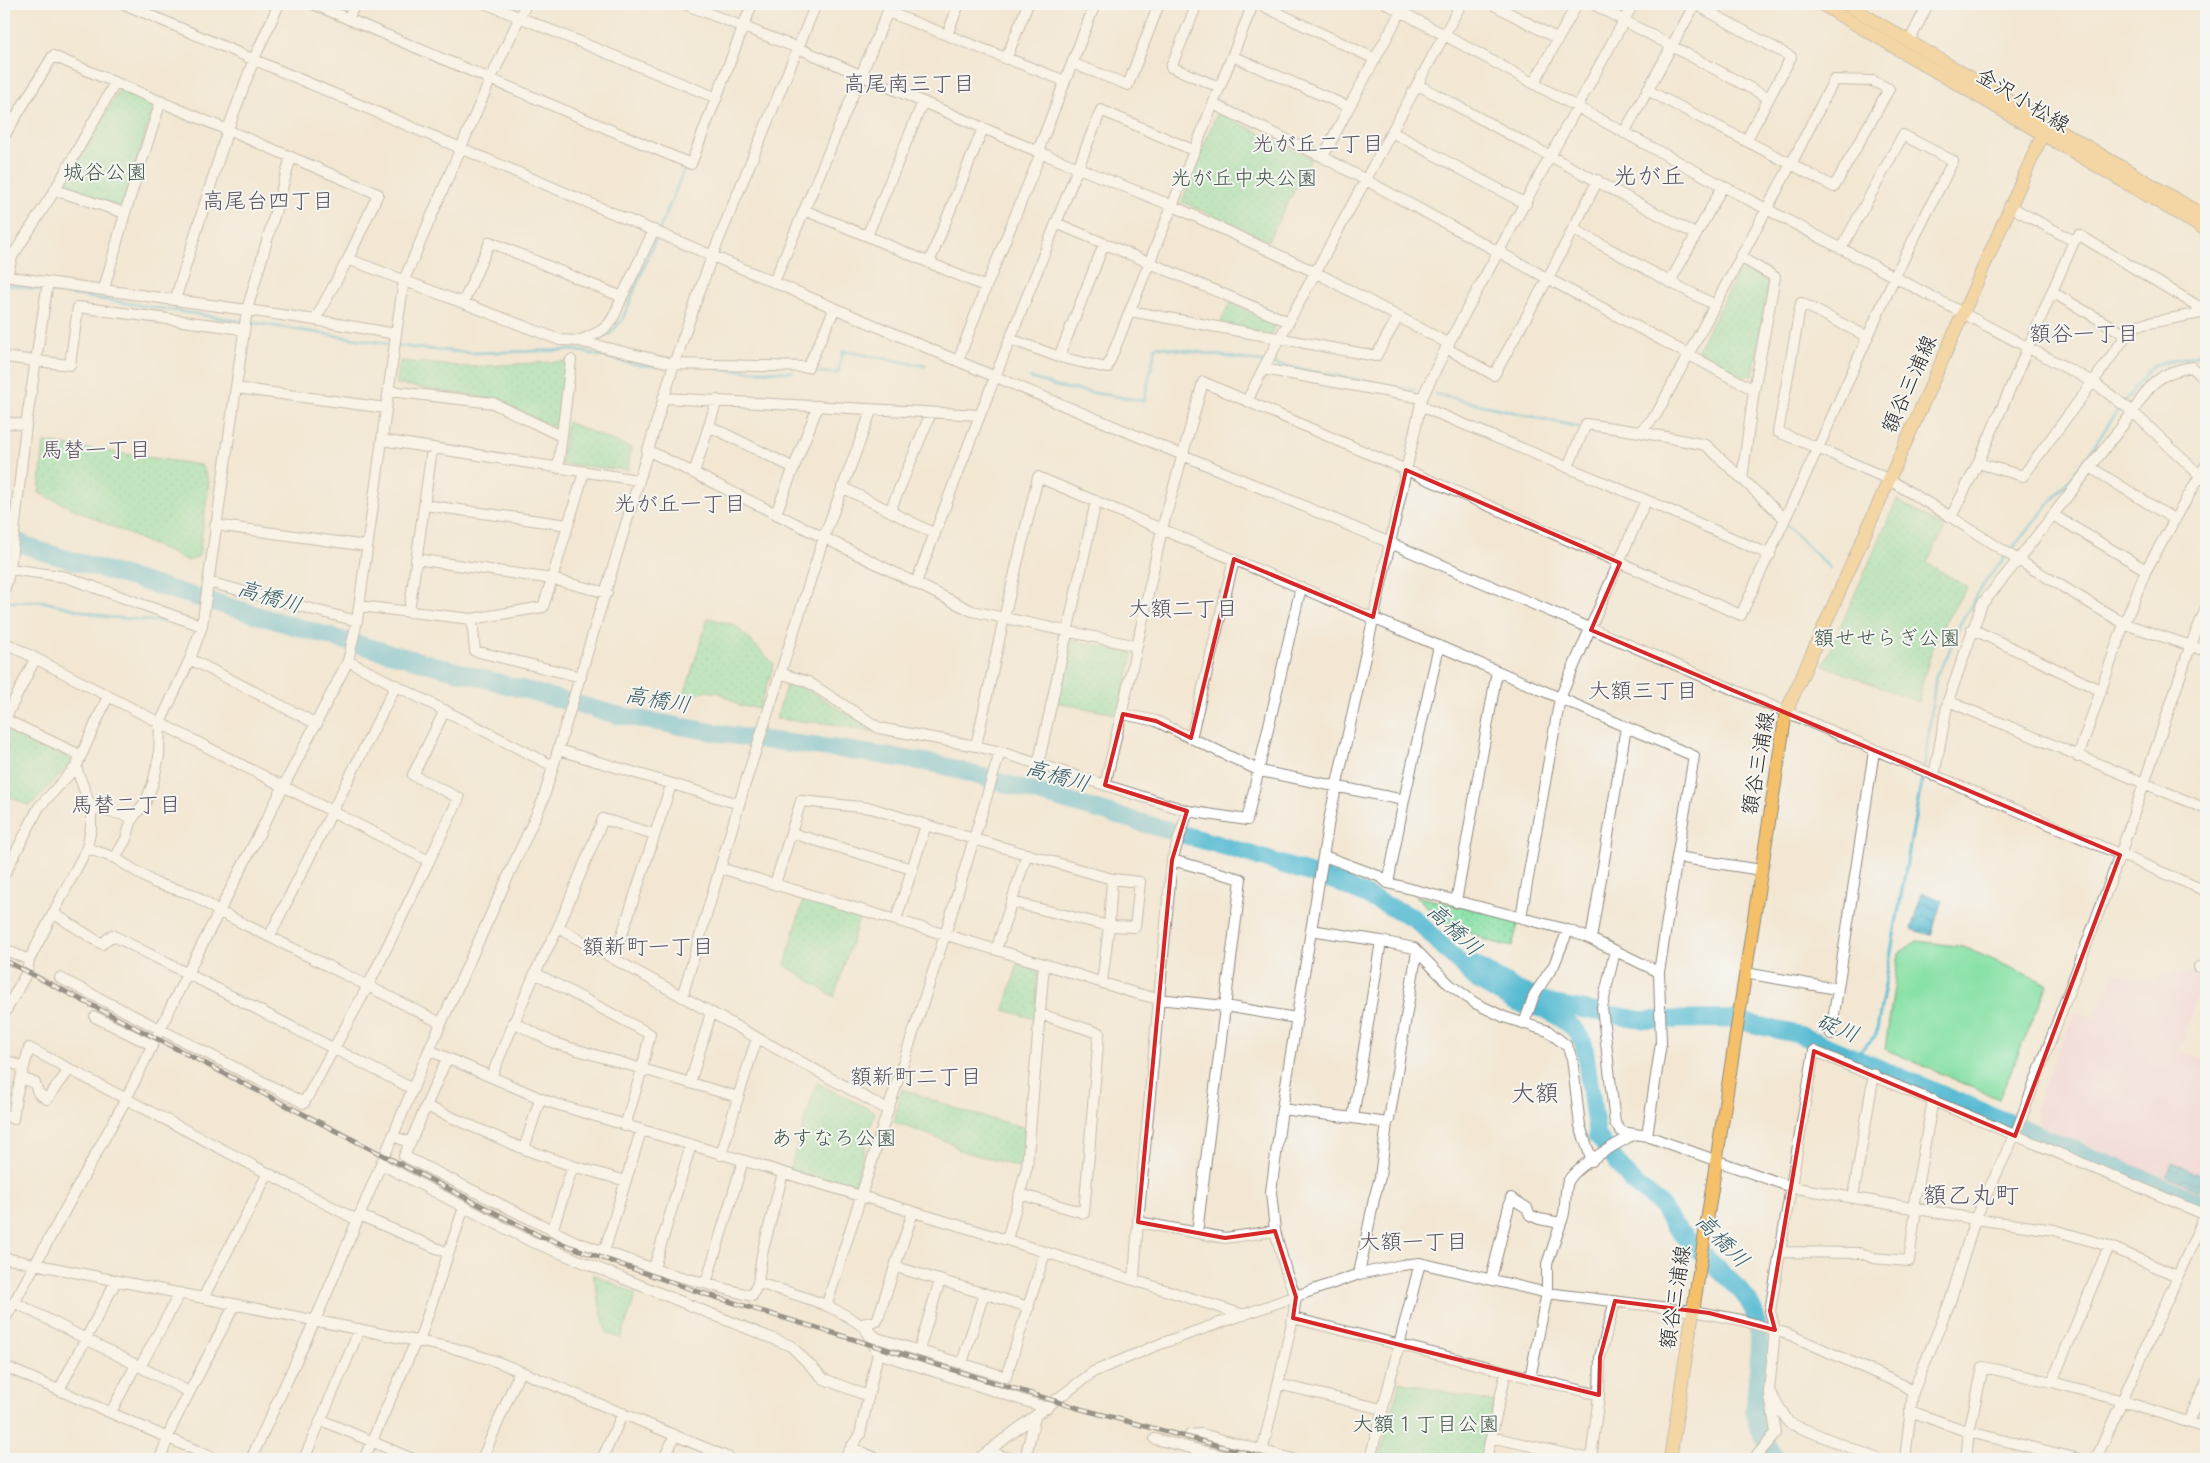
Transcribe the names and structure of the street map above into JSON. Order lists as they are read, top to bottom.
{
  "streets": {
    "main road": ["金沢小松線", "額谷三浦線"]
  },
  "crossings": [
    ["金沢小松線", "額谷三浦線"]
  ],
  "districts": [
    "高尾南三丁目",
    "光が丘二丁目",
    "光が丘",
    "高尾台四丁目",
    "額谷一丁目",
    "馬替一丁目",
    "光が丘一丁目",
    "大額二丁目",
    "大額三丁目",
    "馬替二丁目",
    "額新町一丁目",
    "額新町二丁目",
    "大額",
    "額乙丸町",
    "大額一丁目"
  ],
  "water": ["高橋川", "碇川"],
  "parks": [
    "城谷公園",
    "光が丘中央公園",
    "額せせらぎ公園",
    "あすなろ公園",
    "大額１丁目公園"
  ]
}
